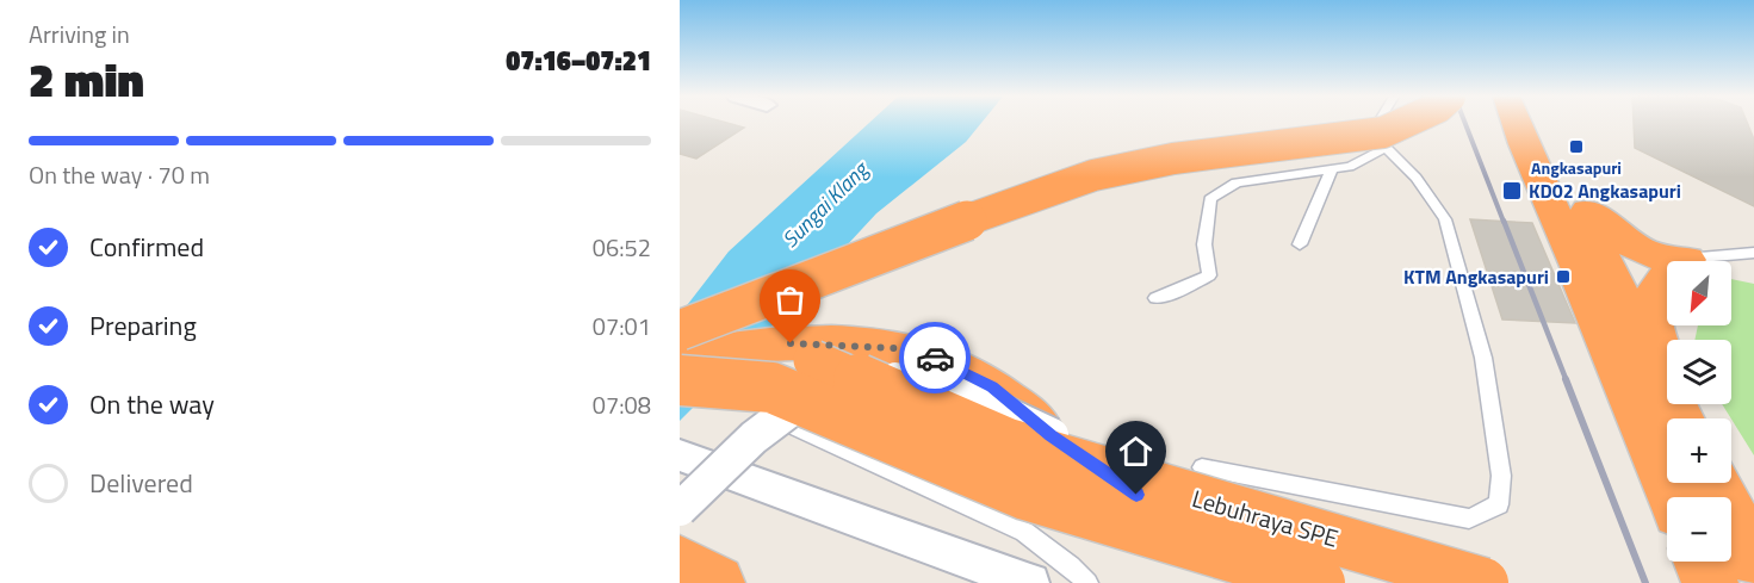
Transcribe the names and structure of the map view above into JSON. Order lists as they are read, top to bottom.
{
  "streets": {
    "highway": ["Lebuhraya SPE"]
  },
  "water": ["Sungai Klang"],
  "places": {
    "transit": ["Angkasapuri", "KD02 Angkasapuri", "KTM Angkasapuri"]
  },
  "north": "bottom left",
  "page": {
    "heading": ["2 min", "Arriving in", "07:16–07:21"],
    "bar": "On the way · 70 m",
    "list": [
      ["Confirmed", "06:52"],
      ["Preparing", "07:01"],
      ["On the way", "07:08"],
      "Delivered"
    ],
    "map_buttons": ["+", "−"]
  }
}
